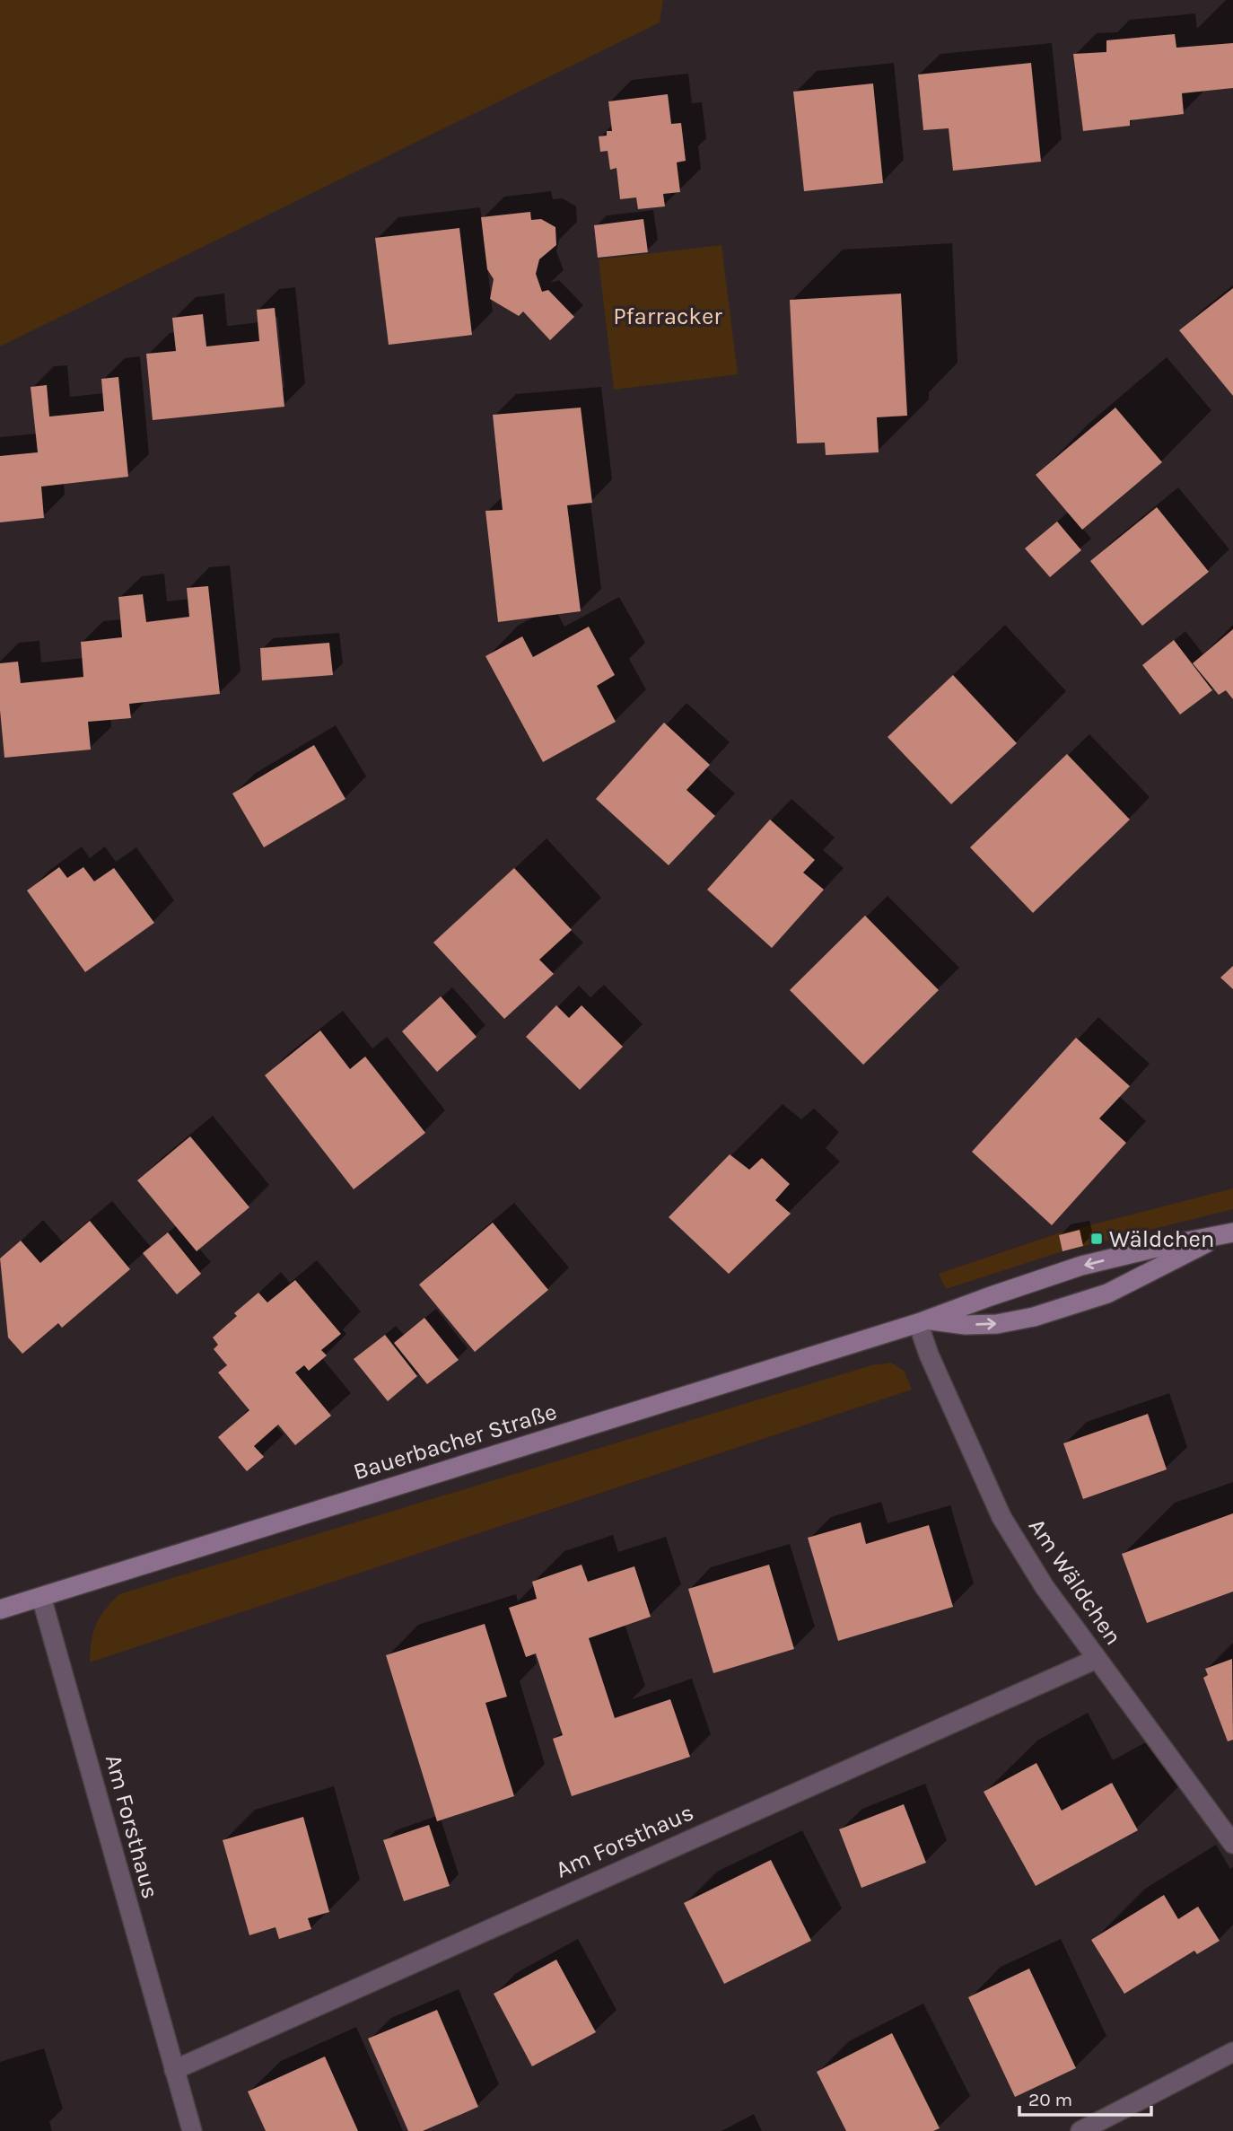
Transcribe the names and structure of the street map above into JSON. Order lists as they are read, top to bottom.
{
  "streets": {
    "street": ["Bauerbacher Straße", "Am Wäldchen", "Am Forsthaus"]
  },
  "crossings": [
    ["Bauerbacher Straße", "Am Wäldchen"],
    ["Bauerbacher Straße", "Am Forsthaus"],
    ["Am Wäldchen", "Am Forsthaus"]
  ],
  "parks": ["Pfarracker"],
  "places": {
    "transit": ["Wäldchen"]
  },
  "scale_bar": "20 m"
}
